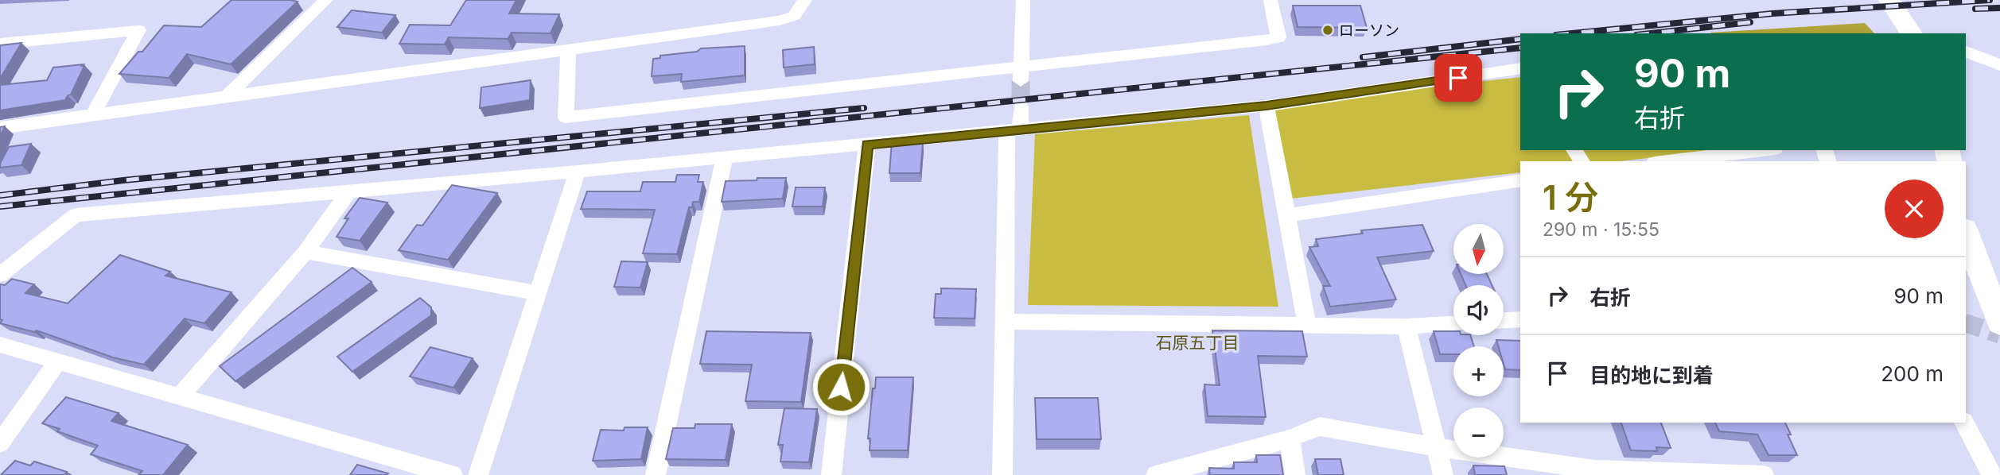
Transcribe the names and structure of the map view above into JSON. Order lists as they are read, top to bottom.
{
  "districts": ["石原五丁目"],
  "places": ["ローソン"],
  "north": "bottom",
  "page": {
    "turn": ["90 m", "右折"],
    "heading": ["1 分", "290 m · 15:55"],
    "map_buttons": ["+", "−"],
    "list": [
      {
        "name": "右折",
        "value": "90 m"
      },
      {
        "name": "目的地に到着",
        "value": "200 m"
      }
    ]
  }
}
